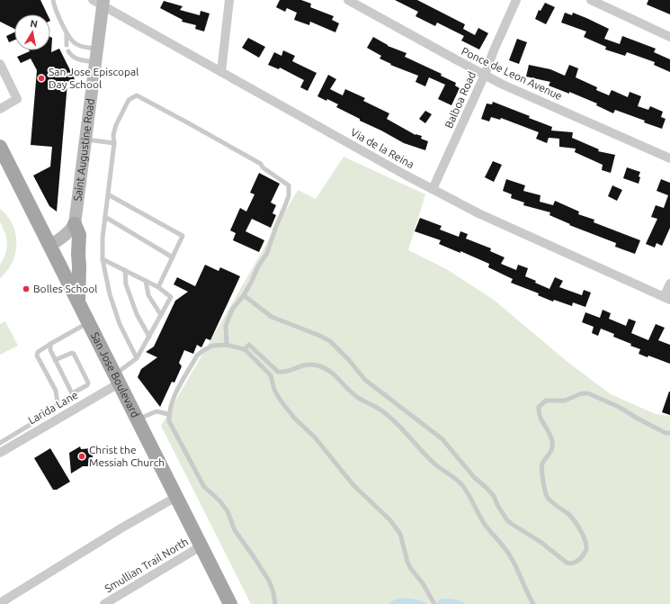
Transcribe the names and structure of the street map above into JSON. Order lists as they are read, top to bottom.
{
  "streets": {
    "main road": ["Saint Augustine Road", "San Jose Boulevard"],
    "street": [
      "Ponce de Leon Avenue",
      "Balboa Road",
      "Via de la Reina",
      "Larida Lane",
      "Smullian Trail North"
    ]
  },
  "crossings": [
    ["Ponce de Leon Avenue", "Balboa Road"],
    ["Balboa Road", "Via de la Reina"],
    ["Via de la Reina", "Saint Augustine Road"],
    ["San Jose Boulevard", "Larida Lane"],
    ["San Jose Boulevard", "Smullian Trail North"]
  ],
  "places": ["San Jose Episcopal Day School", "Bolles School", "Christ the Messiah Church"],
  "north": "top"
}
